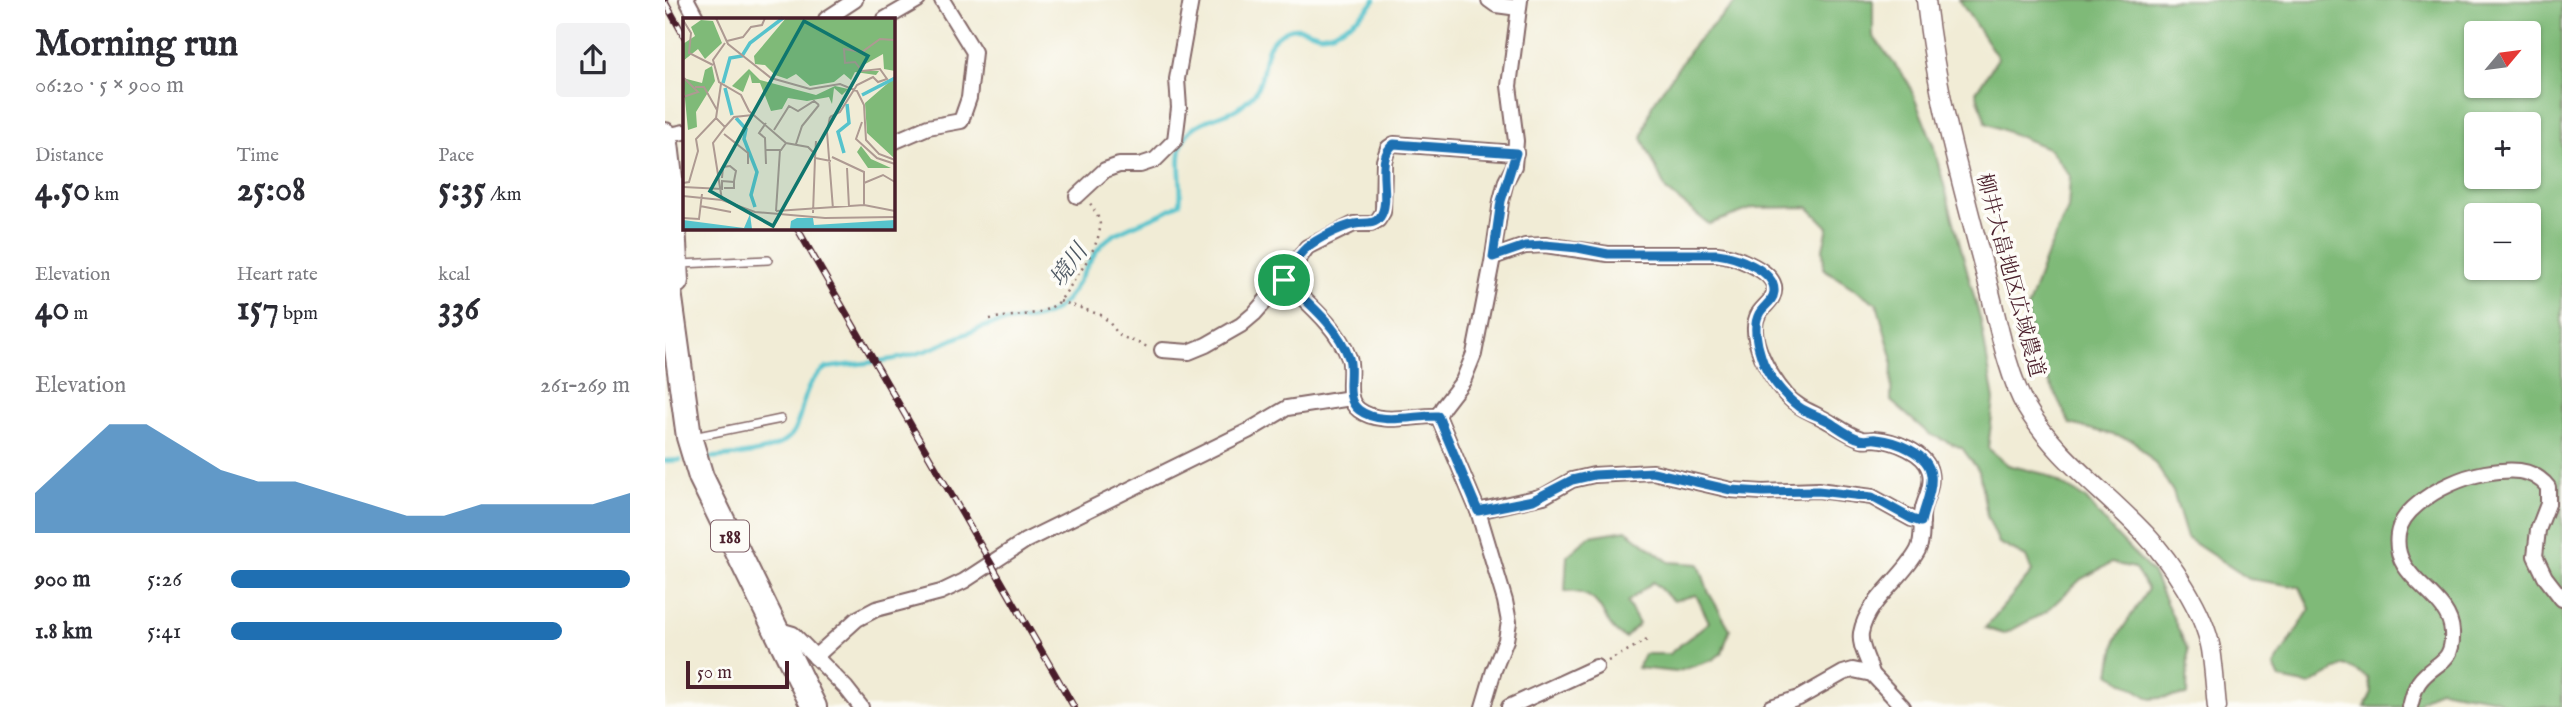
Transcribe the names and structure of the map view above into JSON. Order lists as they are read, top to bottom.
{
  "streets": {
    "highway": ["188"],
    "street": ["柳井大畠地区広域農道"]
  },
  "water": ["境川"],
  "scale_bar": "50 m",
  "north": "top right",
  "page": {
    "heading": ["Morning run", "06:20 · 5 × 900 m"],
    "map_buttons": ["+", "−"],
    "stats": [
      ["Distance", "4.50 km"],
      ["Time", "25:08"],
      ["Pace", "5:35 /km"],
      ["Elevation", "40 m"],
      ["Heart rate", "157 bpm"],
      ["kcal", "336"]
    ],
    "chart": ["Elevation", "261–269 m"],
    "list": [
      {
        "name": "900 m",
        "note": "5:26"
      },
      {
        "name": "1.8 km",
        "note": "5:41"
      }
    ],
    "scale": "50 m"
  }
}
